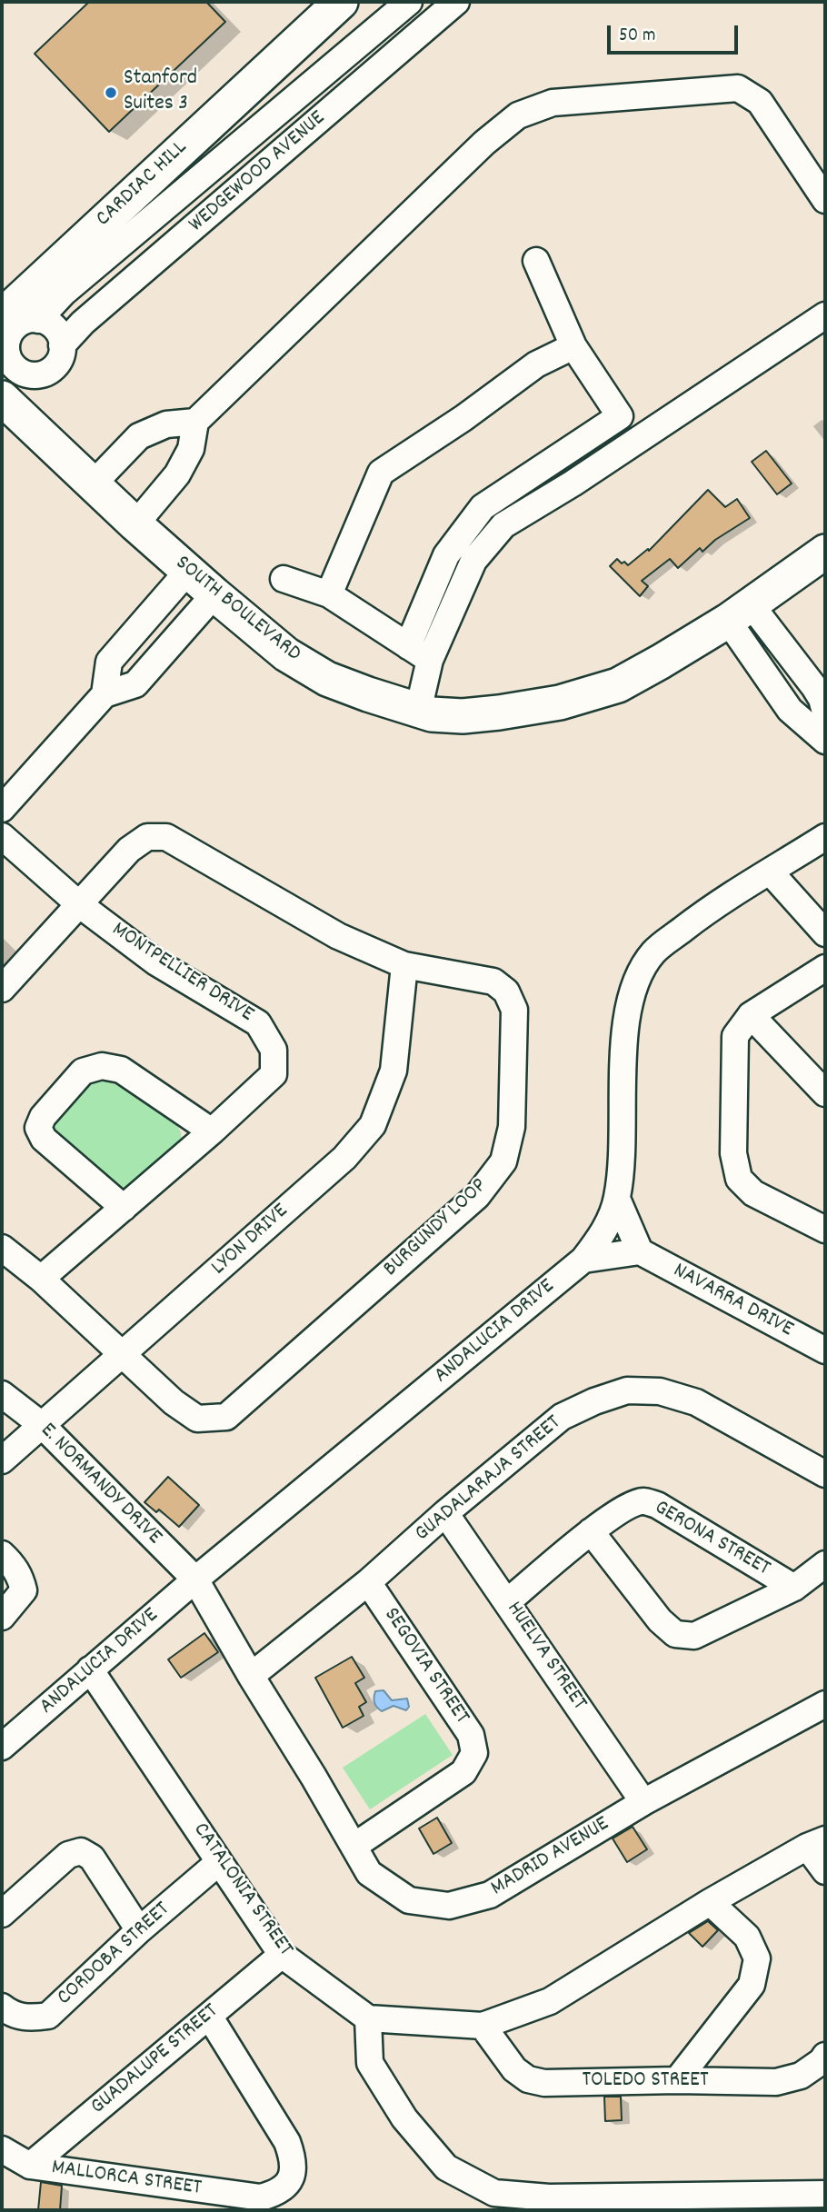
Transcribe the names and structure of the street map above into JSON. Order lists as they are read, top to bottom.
{
  "streets": {
    "main road": ["CARDIAC HILL", "SOUTH BOULEVARD"],
    "street": [
      "WEDGEWOOD AVENUE",
      "MONTPELLIER DRIVE",
      "BURGUNDY LOOP",
      "LYON DRIVE",
      "NAVARRA DRIVE",
      "ANDALUCIA DRIVE",
      "GUADALARAJA STREET",
      "E. NORMANDY DRIVE",
      "GERONA STREET",
      "HUELVA STREET",
      "SEGOVIA STREET",
      "MADRID AVENUE",
      "CATALONIA STREET",
      "CORDOBA STREET",
      "GUADALUPE STREET",
      "TOLEDO STREET",
      "MALLORCA STREET"
    ]
  },
  "crossings": [
    ["WEDGEWOOD AVENUE", "CARDIAC HILL"],
    ["MONTPELLIER DRIVE", "BURGUNDY LOOP"],
    ["BURGUNDY LOOP", "LYON DRIVE"],
    ["LYON DRIVE", "E. NORMANDY DRIVE"],
    ["ANDALUCIA DRIVE", "E. NORMANDY DRIVE"],
    ["ANDALUCIA DRIVE", "MADRID AVENUE"],
    ["ANDALUCIA DRIVE", "CATALONIA STREET"],
    ["GUADALARAJA STREET", "HUELVA STREET"],
    ["GUADALARAJA STREET", "SEGOVIA STREET"],
    ["GUADALARAJA STREET", "MADRID AVENUE"],
    ["E. NORMANDY DRIVE", "MADRID AVENUE"],
    ["GERONA STREET", "HUELVA STREET"],
    ["HUELVA STREET", "MADRID AVENUE"],
    ["SEGOVIA STREET", "MADRID AVENUE"],
    ["CATALONIA STREET", "CORDOBA STREET"],
    ["CATALONIA STREET", "GUADALUPE STREET"],
    ["GUADALUPE STREET", "MALLORCA STREET"]
  ],
  "places": ["Stanford Suites 3"],
  "scale_bar": "50 m"
}
